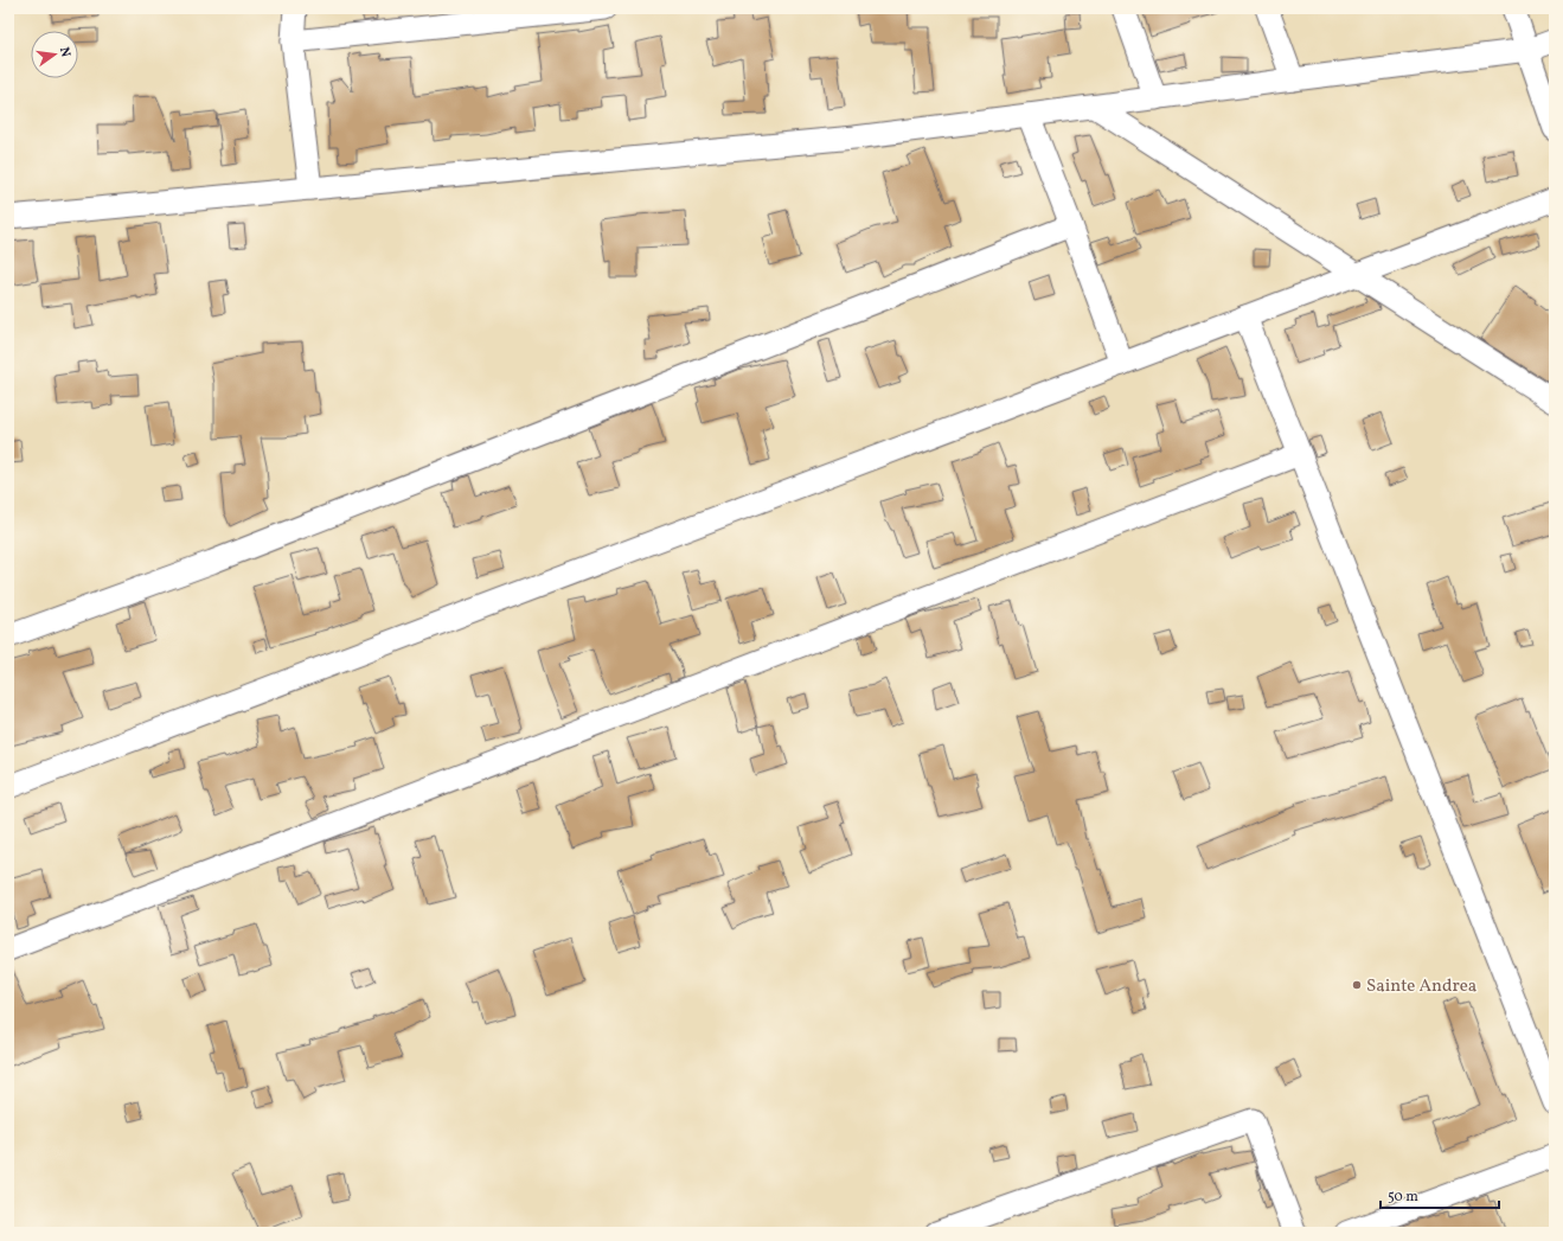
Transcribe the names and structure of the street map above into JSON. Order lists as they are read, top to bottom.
{
  "places": ["Sainte Andrea"],
  "scale_bar": "50 m",
  "north": "right"
}
